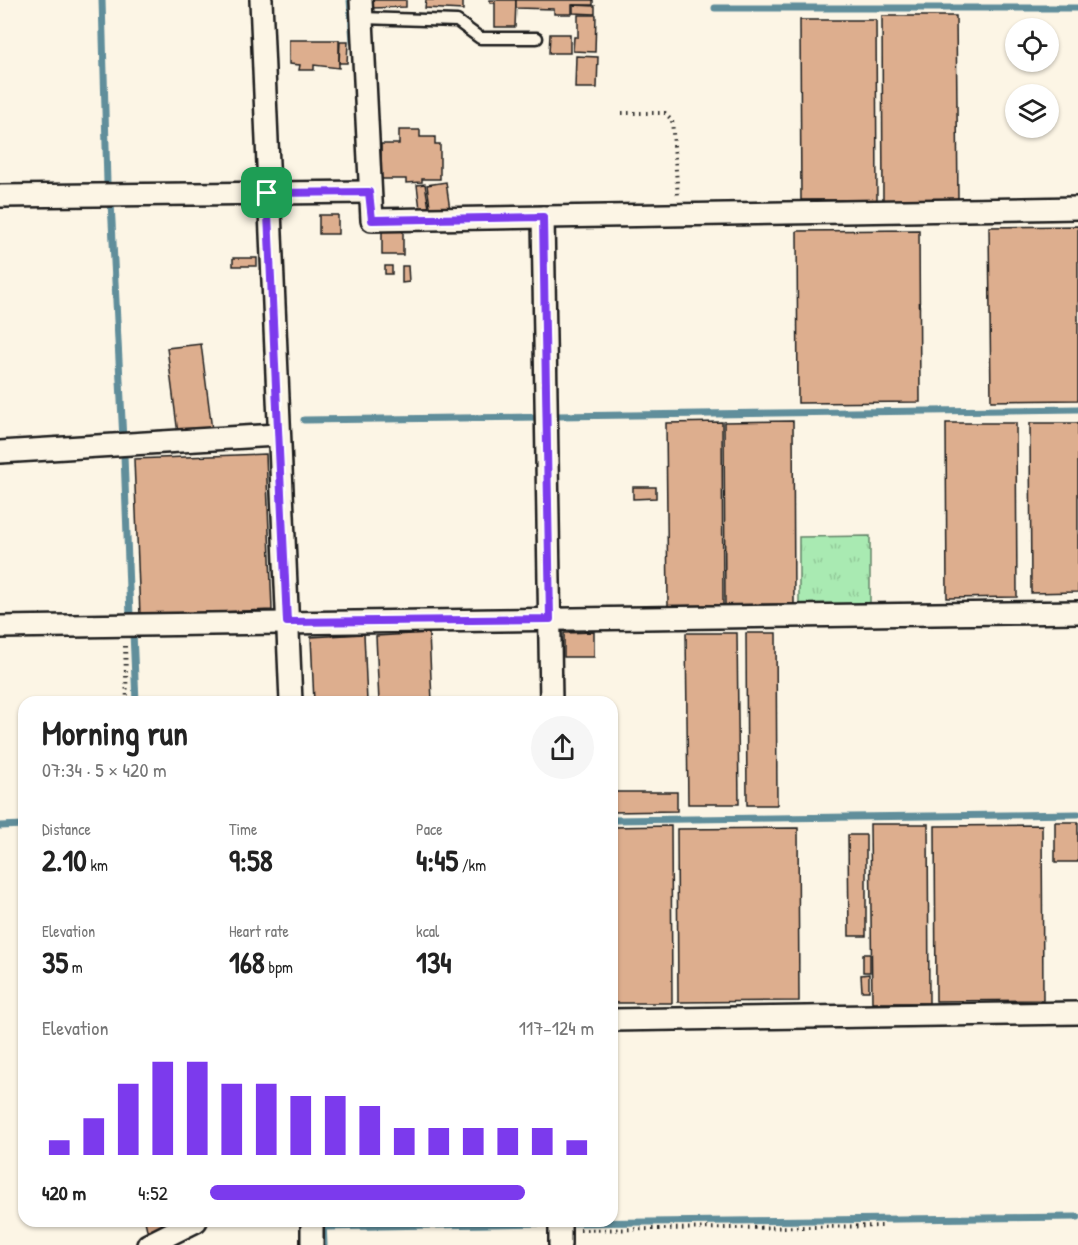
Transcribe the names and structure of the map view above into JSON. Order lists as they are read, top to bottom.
{
  "page": {
    "heading": ["Morning run", "07:34 · 5 × 420 m"],
    "stats": [
      ["Distance", "2.10 km"],
      ["Time", "9:58"],
      ["Pace", "4:45 /km"],
      ["Elevation", "35 m"],
      ["Heart rate", "168 bpm"],
      ["kcal", "134"]
    ],
    "chart": ["Elevation", "117–124 m"],
    "list": [
      {
        "name": "420 m",
        "note": "4:52"
      }
    ]
  }
}
